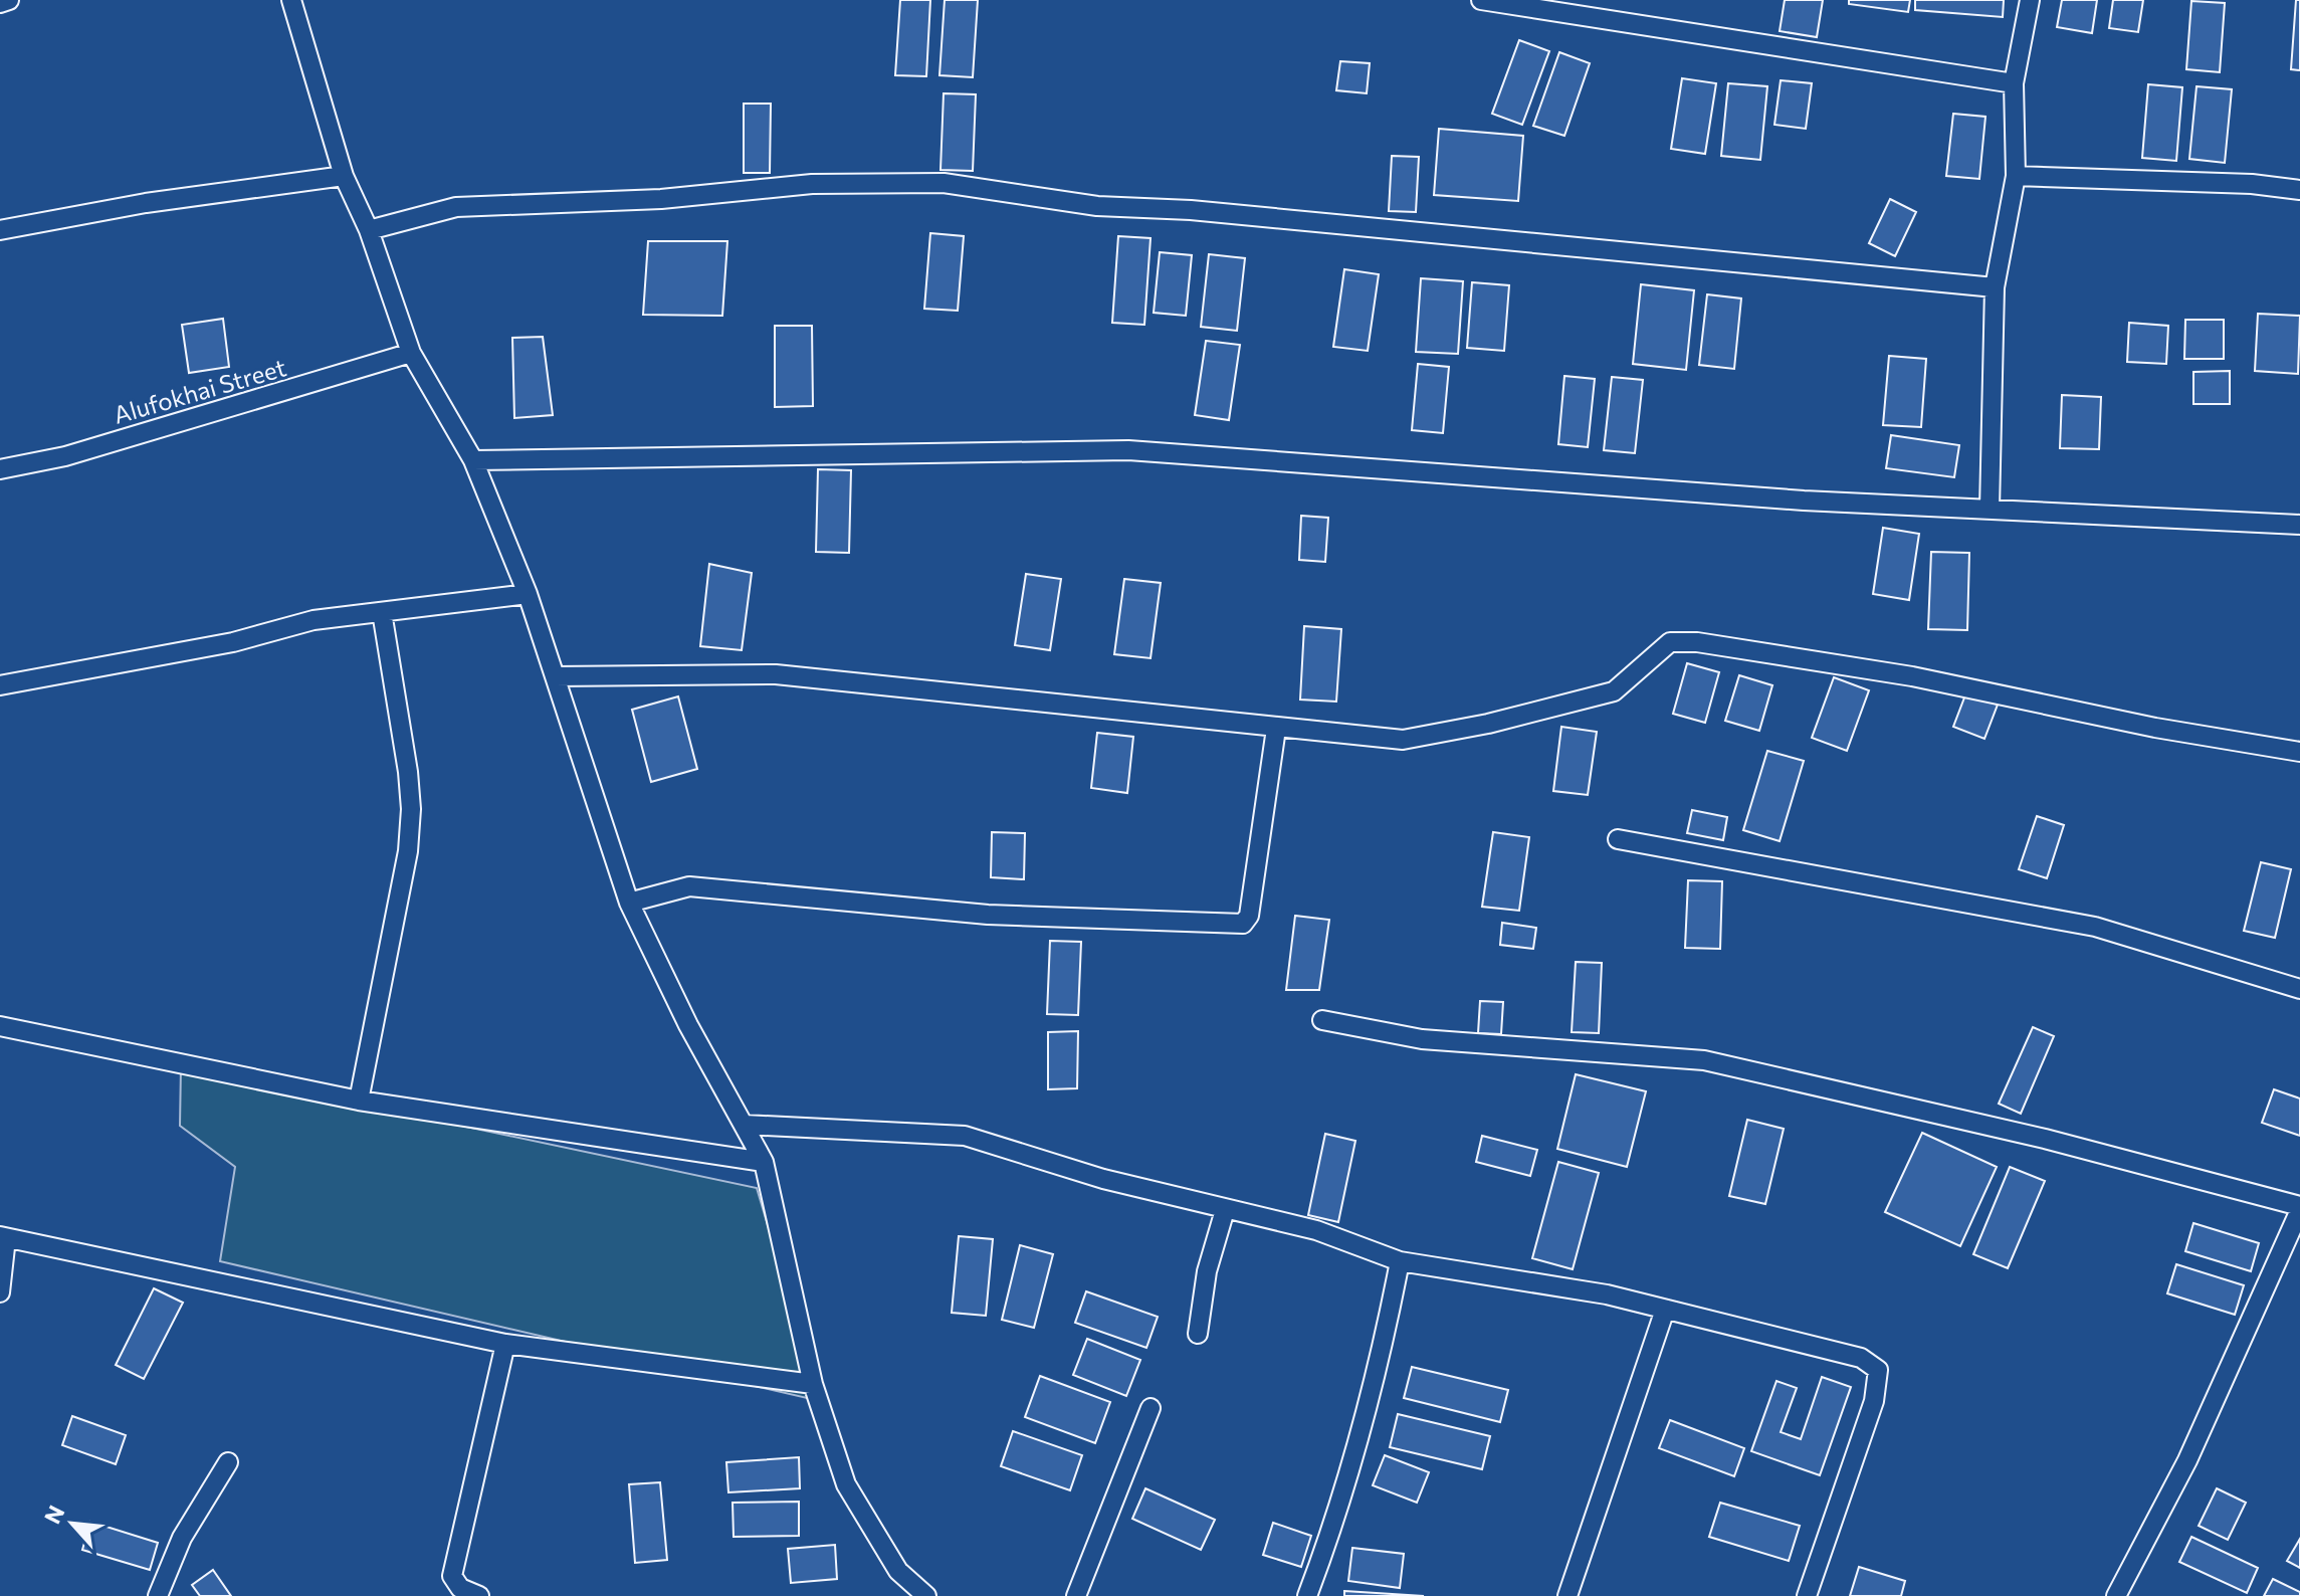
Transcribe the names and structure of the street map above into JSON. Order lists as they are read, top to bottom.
{
  "streets": {
    "street": ["Alufokhai Street"]
  },
  "north": "top left"
}
